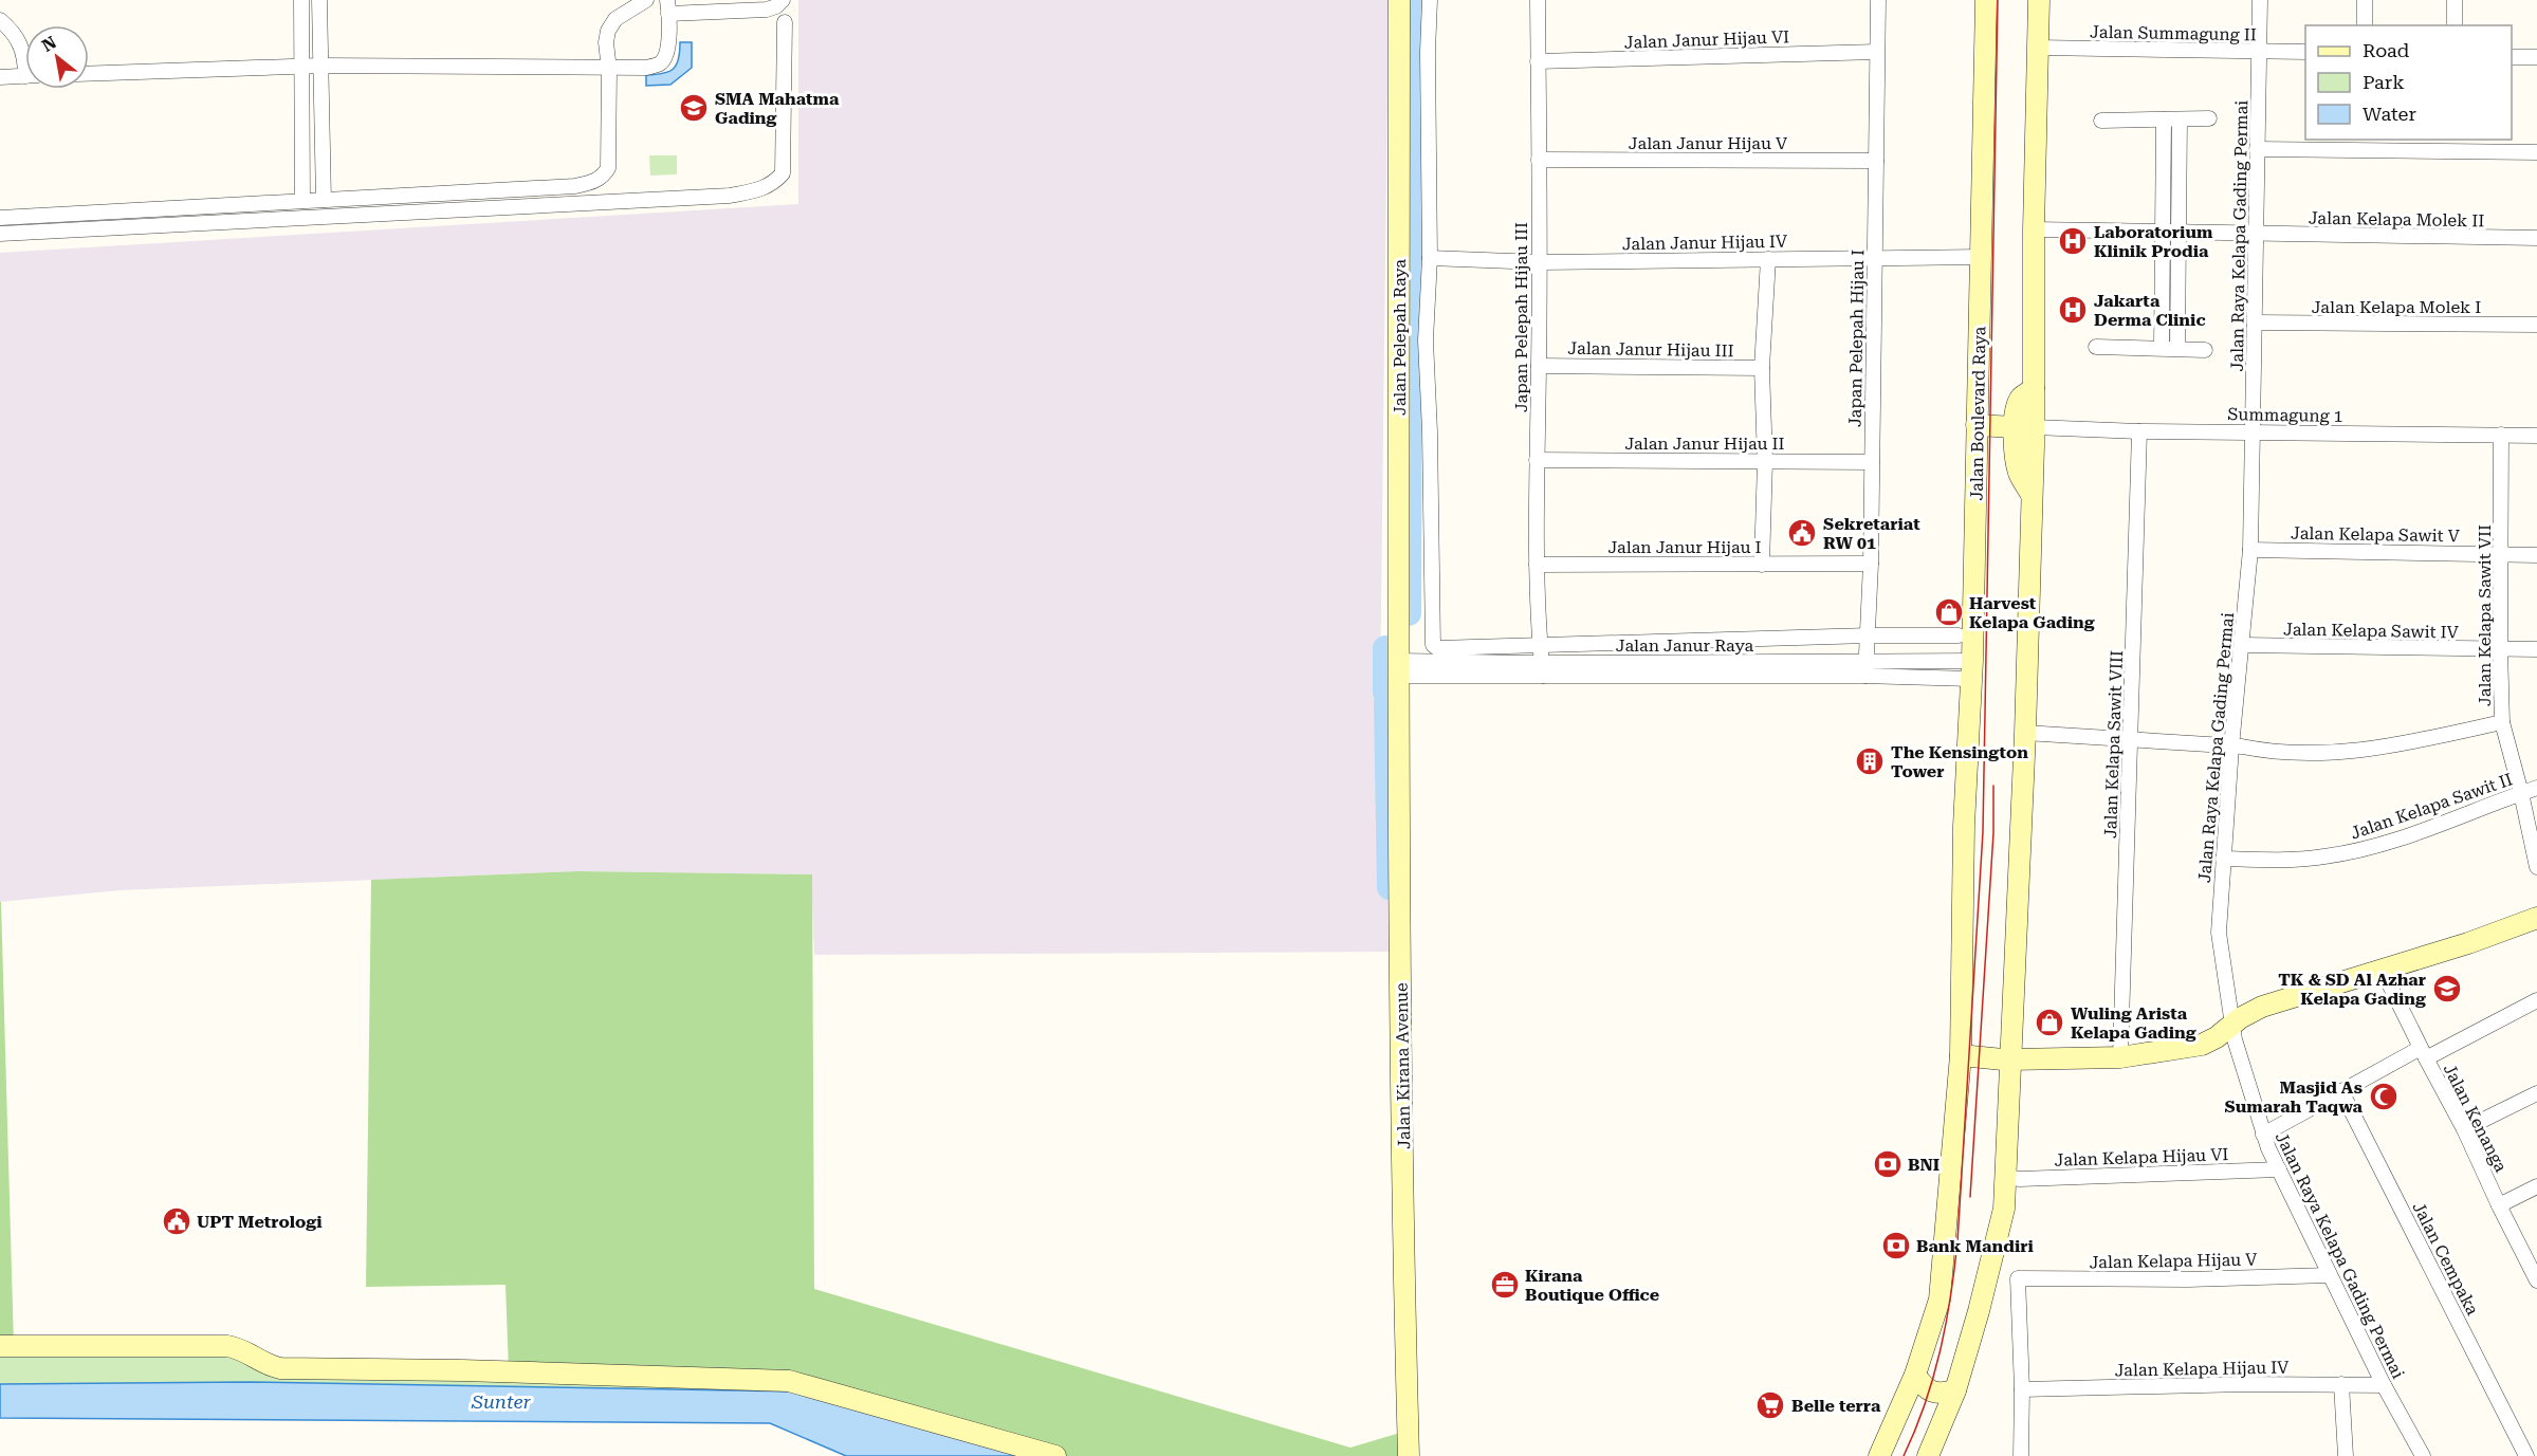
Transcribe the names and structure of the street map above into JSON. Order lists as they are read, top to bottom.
{
  "streets": {
    "main road": ["Jalan Pelepah Raya", "Jalan Boulevard Raya", "Jalan Kirana Avenue"],
    "street": [
      "Jalan Summagung II",
      "Jalan Janur Hijau VI",
      "Jalan Janur Hijau V",
      "Jalan Kelapa Molek II",
      "Jalan Raya Kelapa Gading Permai",
      "Jalan Janur Hijau IV",
      "Jalan Kelapa Molek I",
      "Japan Pelepah Hijau III",
      "Japan Pelepah Hijau I",
      "Jalan Janur Hijau III",
      "Summagung 1",
      "Jalan Janur Hijau II",
      "Jalan Kelapa Sawit V",
      "Jalan Janur Hijau I",
      "Jalan Kelapa Sawit VII",
      "Jalan Kelapa Sawit IV",
      "Jalan Janur Raya",
      "Jalan Kelapa Sawit VIII",
      "Jalan Kelapa Sawit II",
      "Jalan Kenanga",
      "Jalan Kelapa Hijau VI",
      "Jalan Cempaka",
      "Jalan Kelapa Hijau V",
      "Jalan Kelapa Hijau IV"
    ]
  },
  "crossings": [
    ["Jalan Summagung II", "Jalan Raya Kelapa Gading Permai"],
    ["Jalan Janur Hijau VI", "Japan Pelepah Hijau III"],
    ["Jalan Janur Hijau VI", "Japan Pelepah Hijau I"],
    ["Jalan Janur Hijau V", "Japan Pelepah Hijau III"],
    ["Jalan Janur Hijau V", "Japan Pelepah Hijau I"],
    ["Jalan Kelapa Molek II", "Jalan Raya Kelapa Gading Permai"],
    ["Jalan Raya Kelapa Gading Permai", "Jalan Kelapa Molek I"],
    ["Jalan Raya Kelapa Gading Permai", "Summagung 1"],
    ["Jalan Raya Kelapa Gading Permai", "Jalan Kelapa Sawit V"],
    ["Jalan Raya Kelapa Gading Permai", "Jalan Kelapa Sawit IV"],
    ["Jalan Raya Kelapa Gading Permai", "Jalan Kelapa Sawit II"],
    ["Jalan Raya Kelapa Gading Permai", "Jalan Kelapa Hijau VI"],
    ["Jalan Raya Kelapa Gading Permai", "Jalan Kelapa Hijau V"],
    ["Jalan Raya Kelapa Gading Permai", "Jalan Kelapa Hijau IV"],
    ["Jalan Janur Hijau IV", "Japan Pelepah Hijau III"],
    ["Jalan Janur Hijau IV", "Jalan Pelepah Raya"],
    ["Jalan Janur Hijau IV", "Japan Pelepah Hijau I"],
    ["Jalan Janur Hijau IV", "Jalan Boulevard Raya"],
    ["Japan Pelepah Hijau III", "Jalan Pelepah Raya"],
    ["Japan Pelepah Hijau III", "Jalan Janur Hijau III"],
    ["Japan Pelepah Hijau III", "Jalan Janur Hijau II"],
    ["Japan Pelepah Hijau III", "Jalan Janur Hijau I"],
    ["Japan Pelepah Hijau III", "Jalan Janur Raya"],
    ["Jalan Pelepah Raya", "Jalan Janur Raya"],
    ["Jalan Pelepah Raya", "Jalan Kirana Avenue"],
    ["Japan Pelepah Hijau I", "Jalan Janur Hijau II"],
    ["Japan Pelepah Hijau I", "Jalan Janur Hijau I"],
    ["Japan Pelepah Hijau I", "Jalan Janur Raya"],
    ["Jalan Boulevard Raya", "Jalan Janur Raya"],
    ["Summagung 1", "Jalan Kelapa Sawit VII"],
    ["Summagung 1", "Jalan Kelapa Sawit VIII"],
    ["Jalan Kelapa Sawit V", "Jalan Kelapa Sawit VII"],
    ["Jalan Kelapa Sawit VII", "Jalan Kelapa Sawit IV"],
    ["Jalan Kelapa Sawit VII", "Jalan Kelapa Sawit II"],
    ["Jalan Janur Raya", "Jalan Kirana Avenue"],
    ["Jalan Kelapa Hijau V", "Jalan Kelapa Hijau IV"]
  ],
  "water": ["Sunter"],
  "places": {
    "school or university": ["SMA Mahatma Gading", "TK & SD Al Azhar Kelapa Gading"],
    "hospital": ["Laboratorium Klinik Prodia", "Jakarta Derma Clinic"],
    "public building": ["Sekretariat RW 01", "UPT Metrologi"],
    "shop": ["Harvest Kelapa Gading", "Wuling Arista Kelapa Gading"],
    "building": ["The Kensington Tower"],
    "mosque": ["Masjid As Sumarah Taqwa"],
    "bank": ["BNI", "Bank Mandiri"],
    "office": ["Kirana Boutique Office"],
    "supermarket": ["Belle terra"]
  },
  "legend": ["Road", "Park", "Water"],
  "north": "top left"
}
